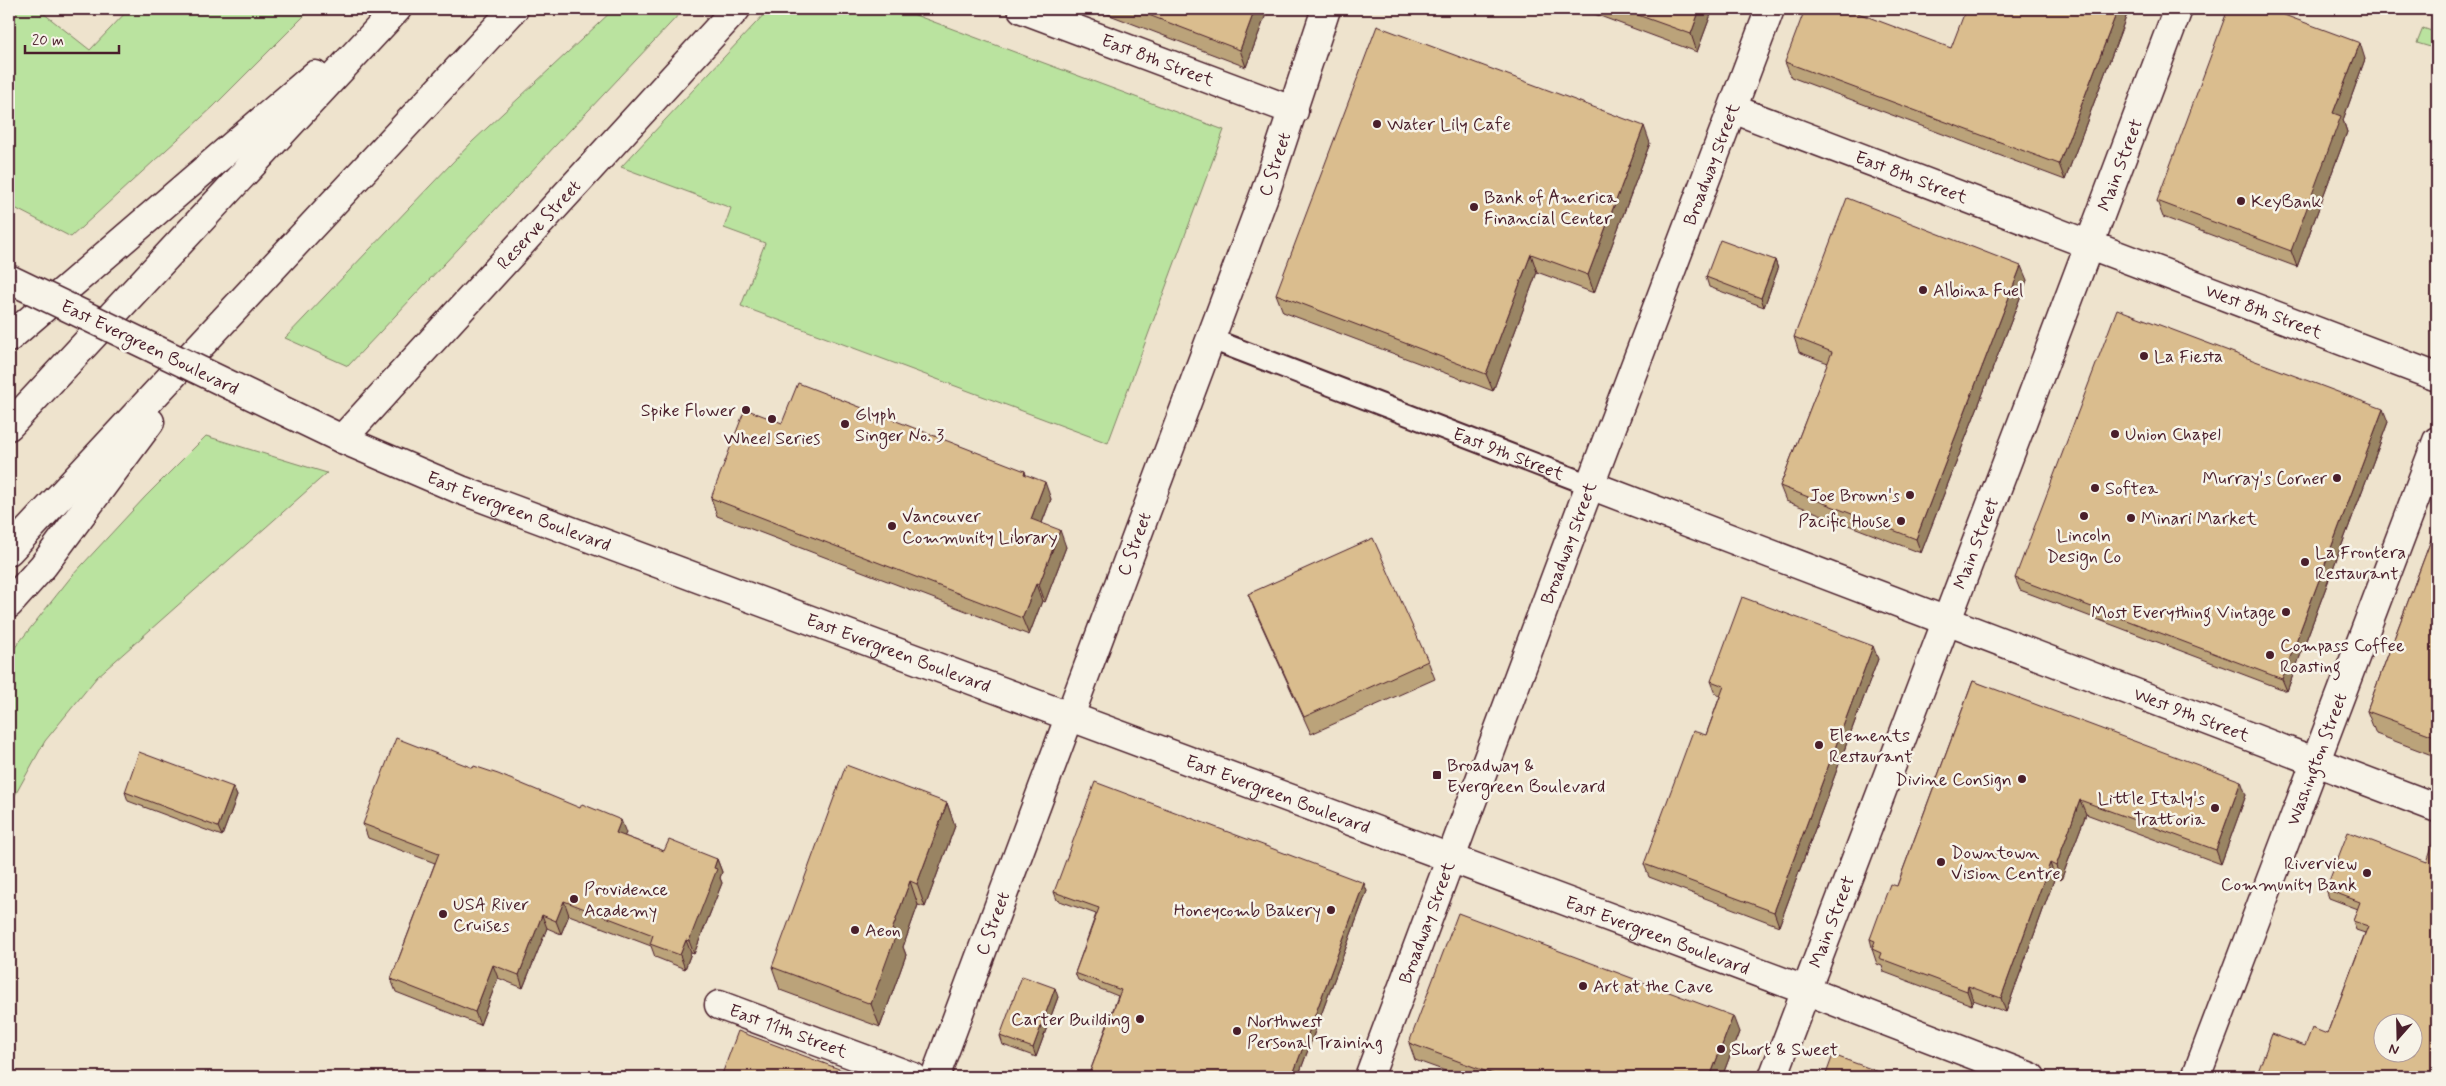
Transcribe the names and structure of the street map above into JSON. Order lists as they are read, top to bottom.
{
  "streets": {
    "main road": [
      "East 8th Street",
      "C Street",
      "Broadway Street",
      "Main Street",
      "Reserve Street",
      "West 8th Street",
      "East Evergreen Boulevard",
      "East 9th Street",
      "West 9th Street",
      "Washington Street",
      "East 11th Street"
    ]
  },
  "crossings": [
    ["East 8th Street", "C Street"],
    ["East 8th Street", "Broadway Street"],
    ["East 8th Street", "Main Street"],
    ["East 8th Street", "West 8th Street"],
    ["C Street", "East Evergreen Boulevard"],
    ["C Street", "East 9th Street"],
    ["Broadway Street", "East Evergreen Boulevard"],
    ["Broadway Street", "East 9th Street"],
    ["Main Street", "West 8th Street"],
    ["Main Street", "East Evergreen Boulevard"],
    ["Main Street", "East 9th Street"],
    ["Main Street", "West 9th Street"],
    ["Reserve Street", "East Evergreen Boulevard"],
    ["East 9th Street", "West 9th Street"],
    ["West 9th Street", "Washington Street"]
  ],
  "places": {
    "other": [
      "Water Lily Cafe",
      "KeyBank",
      "Bank of America Financial Center",
      "Albina Fuel",
      "La Fiesta",
      "Spike Flower",
      "Wheel Series",
      "Glyph Singer No. 3",
      "Union Chapel",
      "Murray's Corner",
      "Softea",
      "Joe Brown's",
      "Lincoln Design Co",
      "Minari Market",
      "Pacific House",
      "Vancouver Community Library",
      "La Frontera Restaurant",
      "Most Everything Vintage",
      "Compass Coffee Roasting",
      "Elements Restaurant",
      "Divine Consign",
      "Little Italy's Trattoria",
      "Downtown Vision Centre",
      "Riverview Community Bank",
      "Providence Academy",
      "Honeycomb Bakery",
      "USA River Cruises",
      "Aeon",
      "Art at the Cave",
      "Carter Building",
      "Northwest Personal Training",
      "Short & Sweet"
    ],
    "transit": ["Broadway & Evergreen Boulevard"]
  },
  "scale_bar": "20 m",
  "north": "bottom"
}
